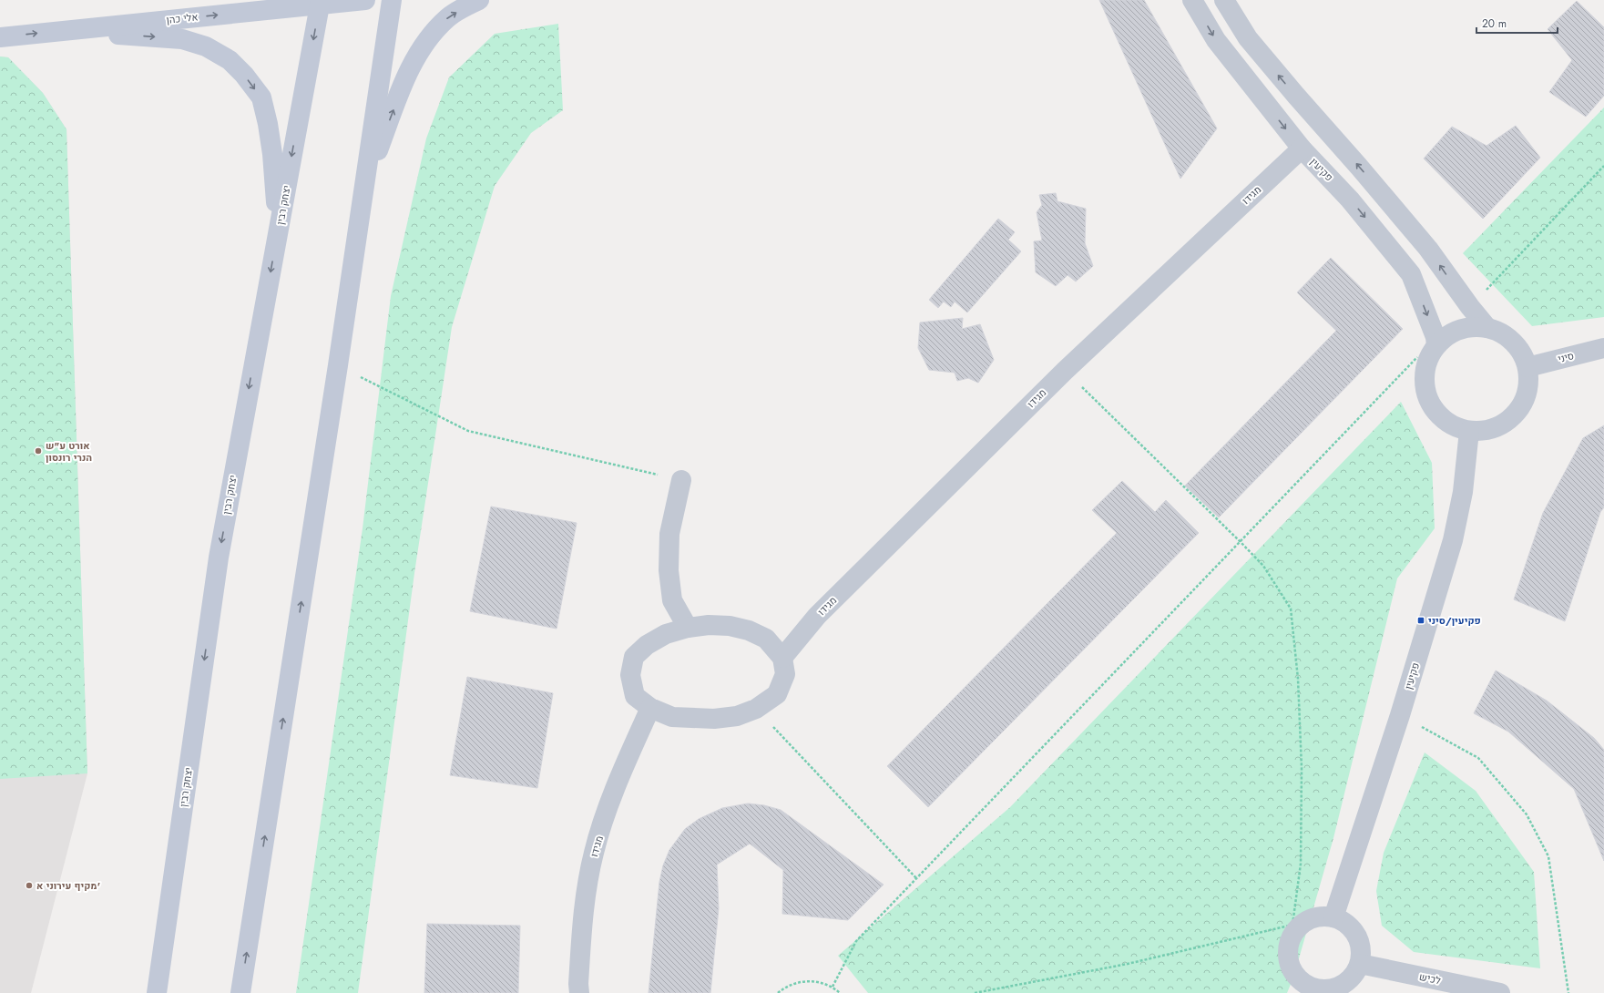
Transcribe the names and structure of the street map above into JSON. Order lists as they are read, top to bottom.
{
  "streets": {
    "main road": ["אלי כהן", "יצחק רבין"],
    "street": [
      "פקיעין",
      "מגידו",
      "סיני",
      "לכיש"
    ]
  },
  "crossings": [
    ["אלי כהן", "יצחק רבין"],
    ["פקיעין", "מגידו"],
    ["פקיעין", "סיני"],
    ["פקיעין", "לכיש"]
  ],
  "one_way": ["אלי כהן"],
  "places": {
    "other": ["אורט ע\"ש הנרי רונסון", "מקיף עירוני א'"],
    "transit": ["פקיעין/סיני"]
  },
  "scale_bar": "20 m"
}
